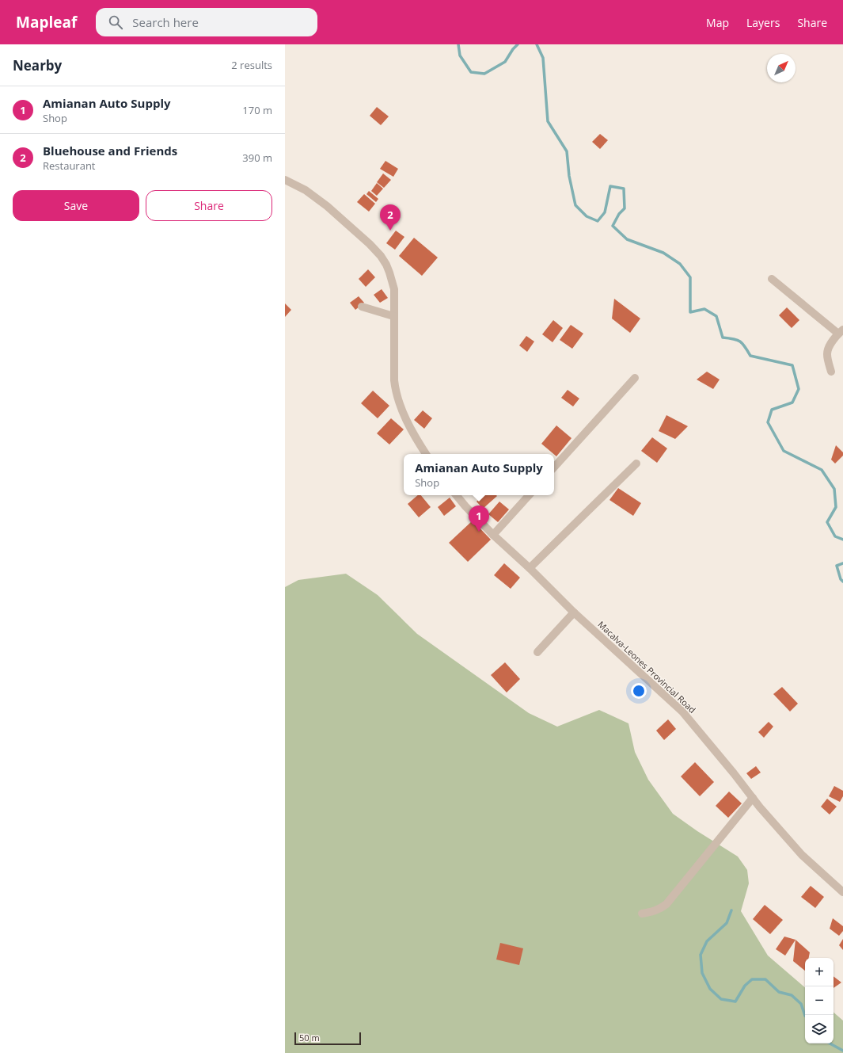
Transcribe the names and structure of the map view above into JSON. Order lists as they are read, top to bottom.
{
  "streets": {
    "street": ["Macalva-Leones Provincial Road"]
  },
  "scale_bar": "50 m",
  "north": "top right",
  "page": {
    "header": "Mapleaf",
    "search": "Search here",
    "nav": ["Map", "Layers", "Share"],
    "heading": ["Nearby", "2 results"],
    "list": [
      {
        "mark": "1",
        "name": "Amianan Auto Supply",
        "note": "Shop",
        "value": "170 m"
      },
      {
        "mark": "2",
        "name": "Bluehouse and Friends",
        "note": "Restaurant",
        "value": "390 m"
      }
    ],
    "buttons": ["Save", "Share"],
    "pins": ["2", "1"],
    "popup": ["Amianan Auto Supply", "Shop"],
    "map_buttons": ["+", "−"],
    "scale": "50 m"
  }
}
